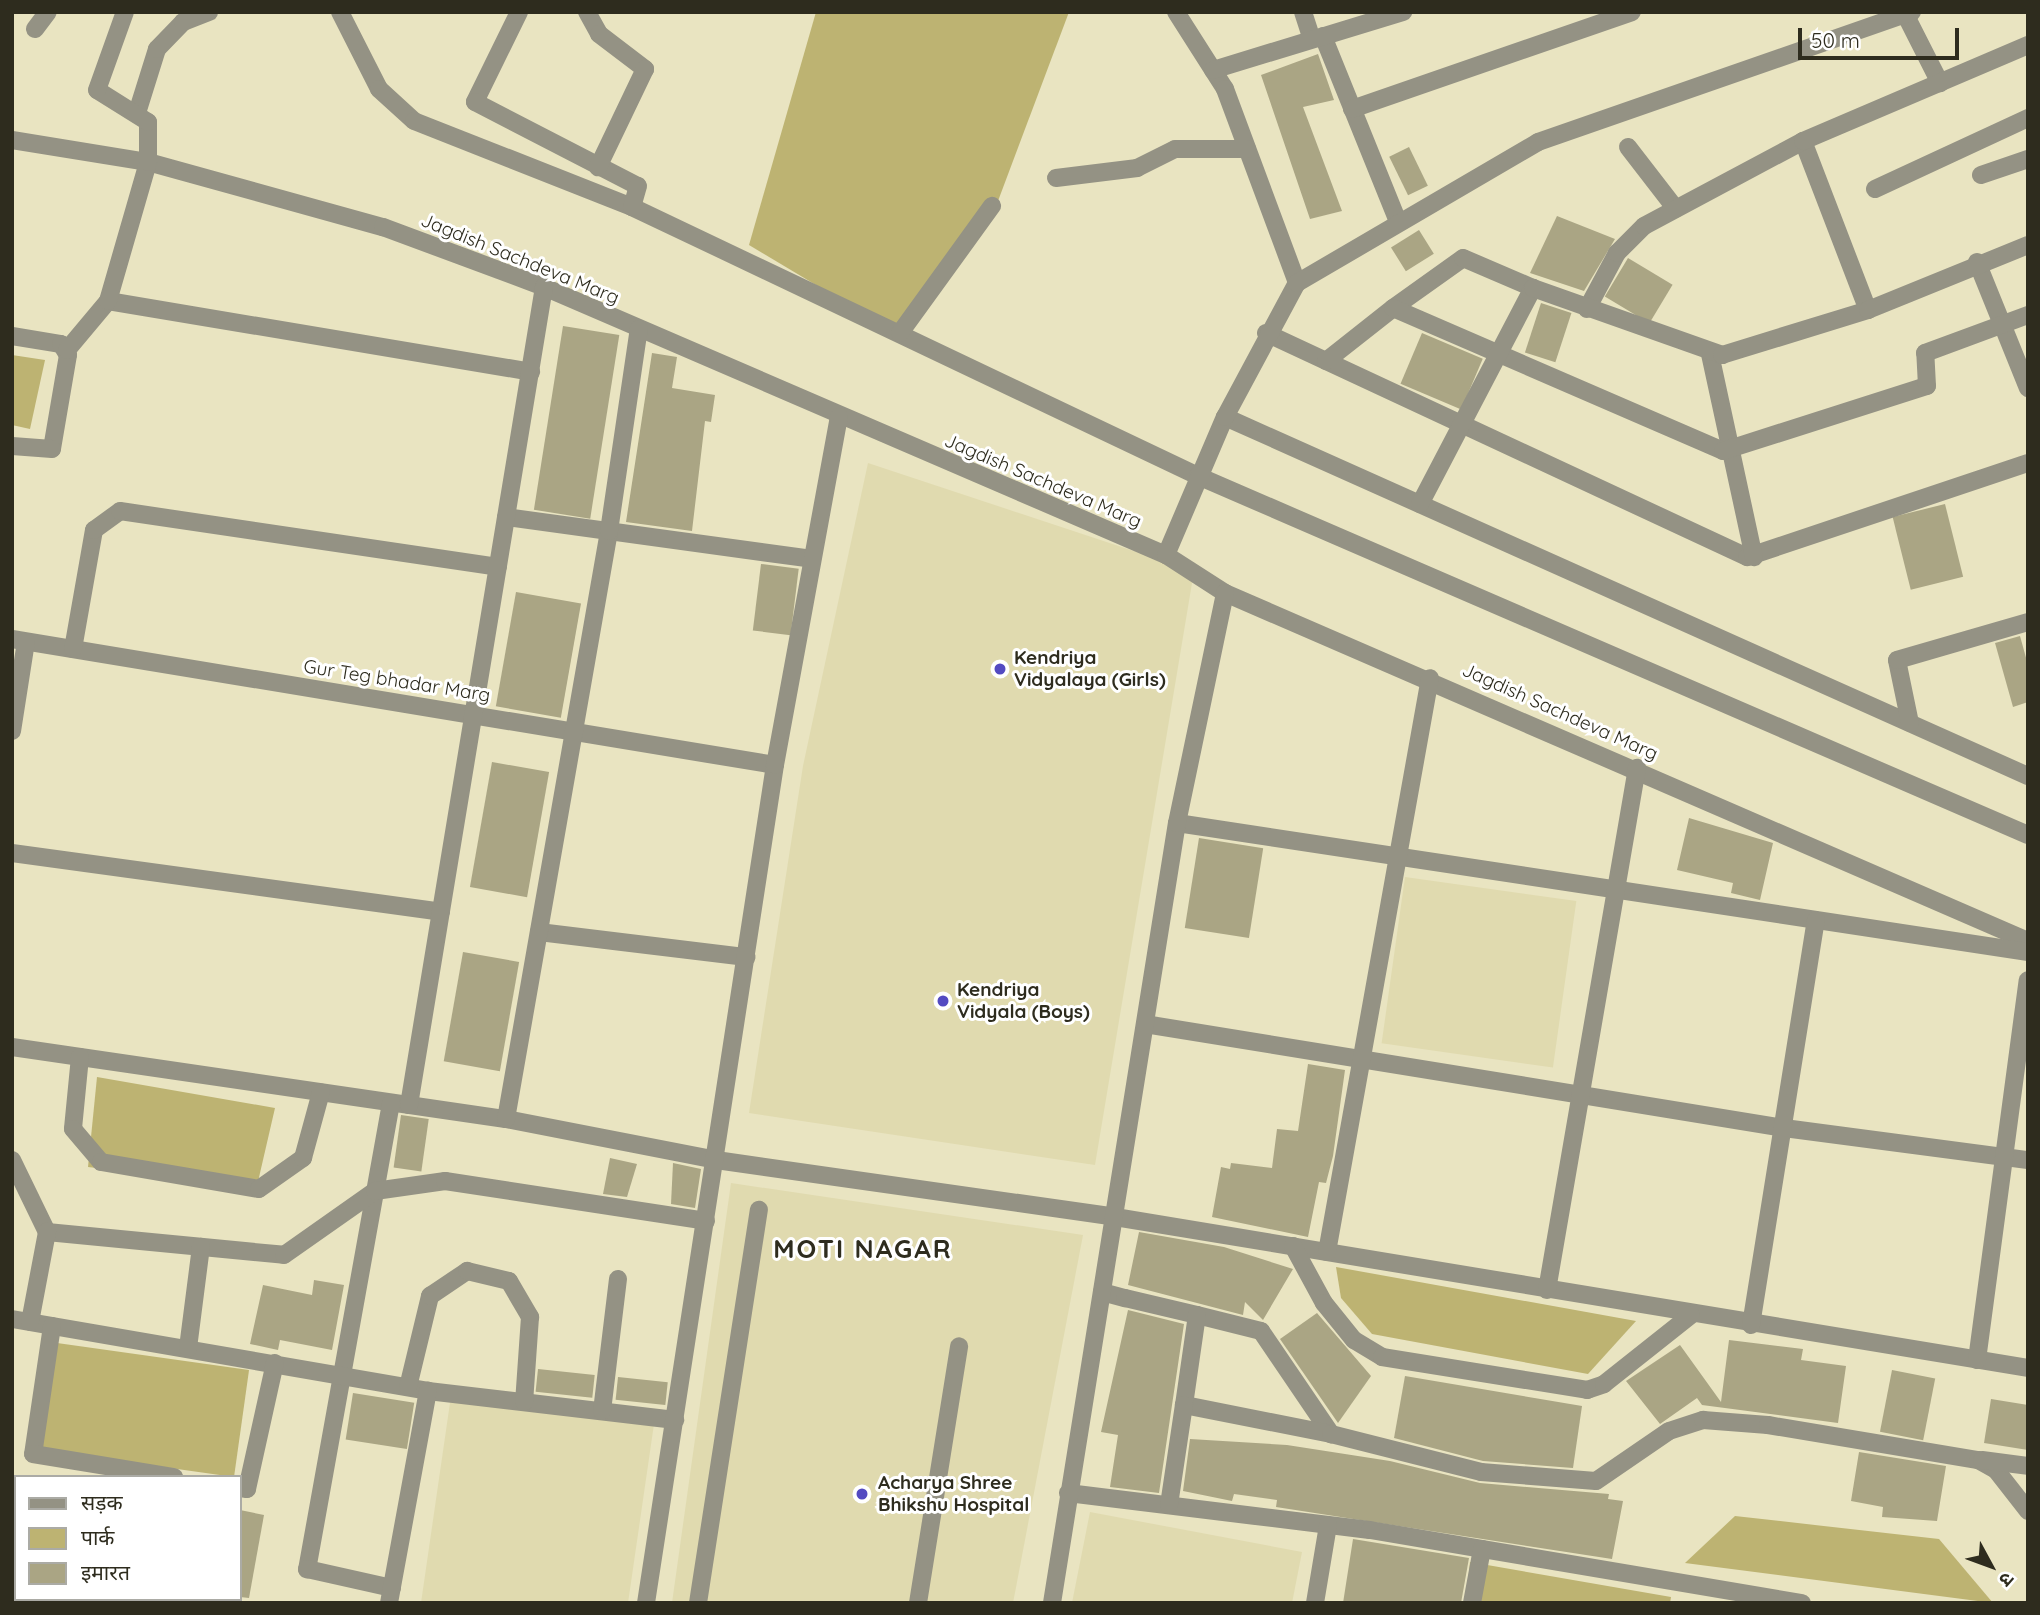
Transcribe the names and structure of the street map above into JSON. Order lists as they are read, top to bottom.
{
  "streets": {
    "street": ["Jagdish Sachdeva Marg", "Gur Teg bhadar Marg"]
  },
  "districts": ["MOTI NAGAR"],
  "places": ["Kendriya Vidyalaya (Girls)", "Kendriya Vidyala (Boys)", "Acharya Shree Bhikshu Hospital"],
  "legend": ["सड़क", "पार्क", "इमारत"],
  "scale_bar": "50 m",
  "north": "bottom right"
}
